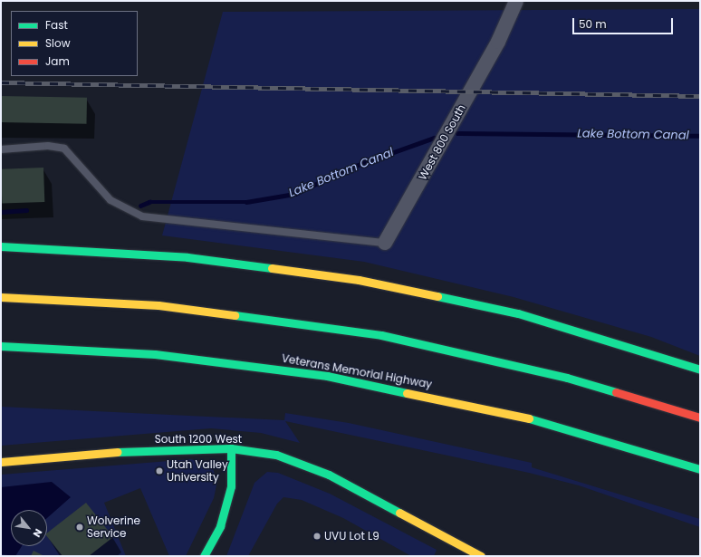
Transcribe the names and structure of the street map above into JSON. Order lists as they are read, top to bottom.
{
  "streets": {
    "main road": ["Veterans Memorial Highway", "South 1200 West"],
    "street": ["West 800 South"]
  },
  "water": ["Lake Bottom Canal"],
  "places": ["Utah Valley University", "Wolverine Service", "UVU Lot L9"],
  "legend": ["Fast", "Slow", "Jam"],
  "scale_bar": "50 m",
  "north": "bottom right"
}
